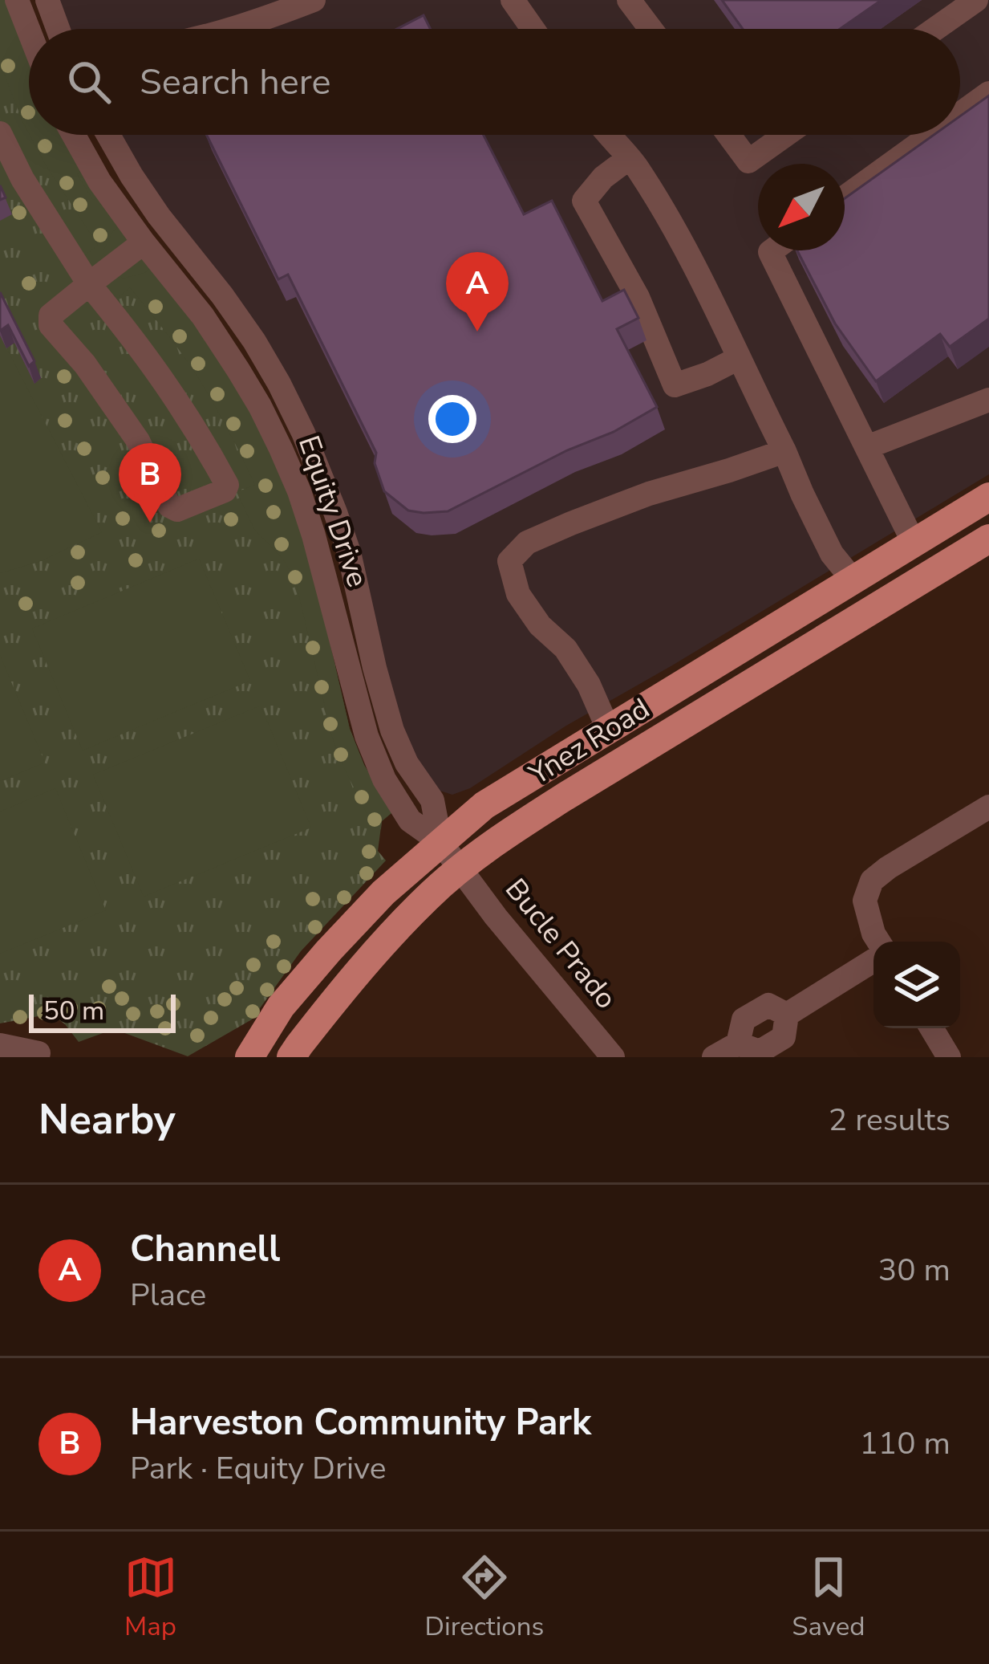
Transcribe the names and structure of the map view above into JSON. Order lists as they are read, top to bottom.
{
  "streets": {
    "main road": ["Ynez Road"],
    "street": ["Equity Drive", "Bucle Prado"]
  },
  "crossings": [
    ["Equity Drive", "Ynez Road"],
    ["Equity Drive", "Bucle Prado"],
    ["Ynez Road", "Bucle Prado"]
  ],
  "scale_bar": "50 m",
  "north": "bottom left",
  "page": {
    "search": "Search here",
    "pins": ["A", "B"],
    "scale": "50 m",
    "heading": ["Nearby", "2 results"],
    "list": [
      {
        "mark": "A",
        "name": "Channell",
        "note": "Place",
        "value": "30 m"
      },
      {
        "mark": "B",
        "name": "Harveston Community Park",
        "note": "Park · Equity Drive",
        "value": "110 m"
      }
    ],
    "nav": ["Map", "Directions", "Saved"]
  }
}
